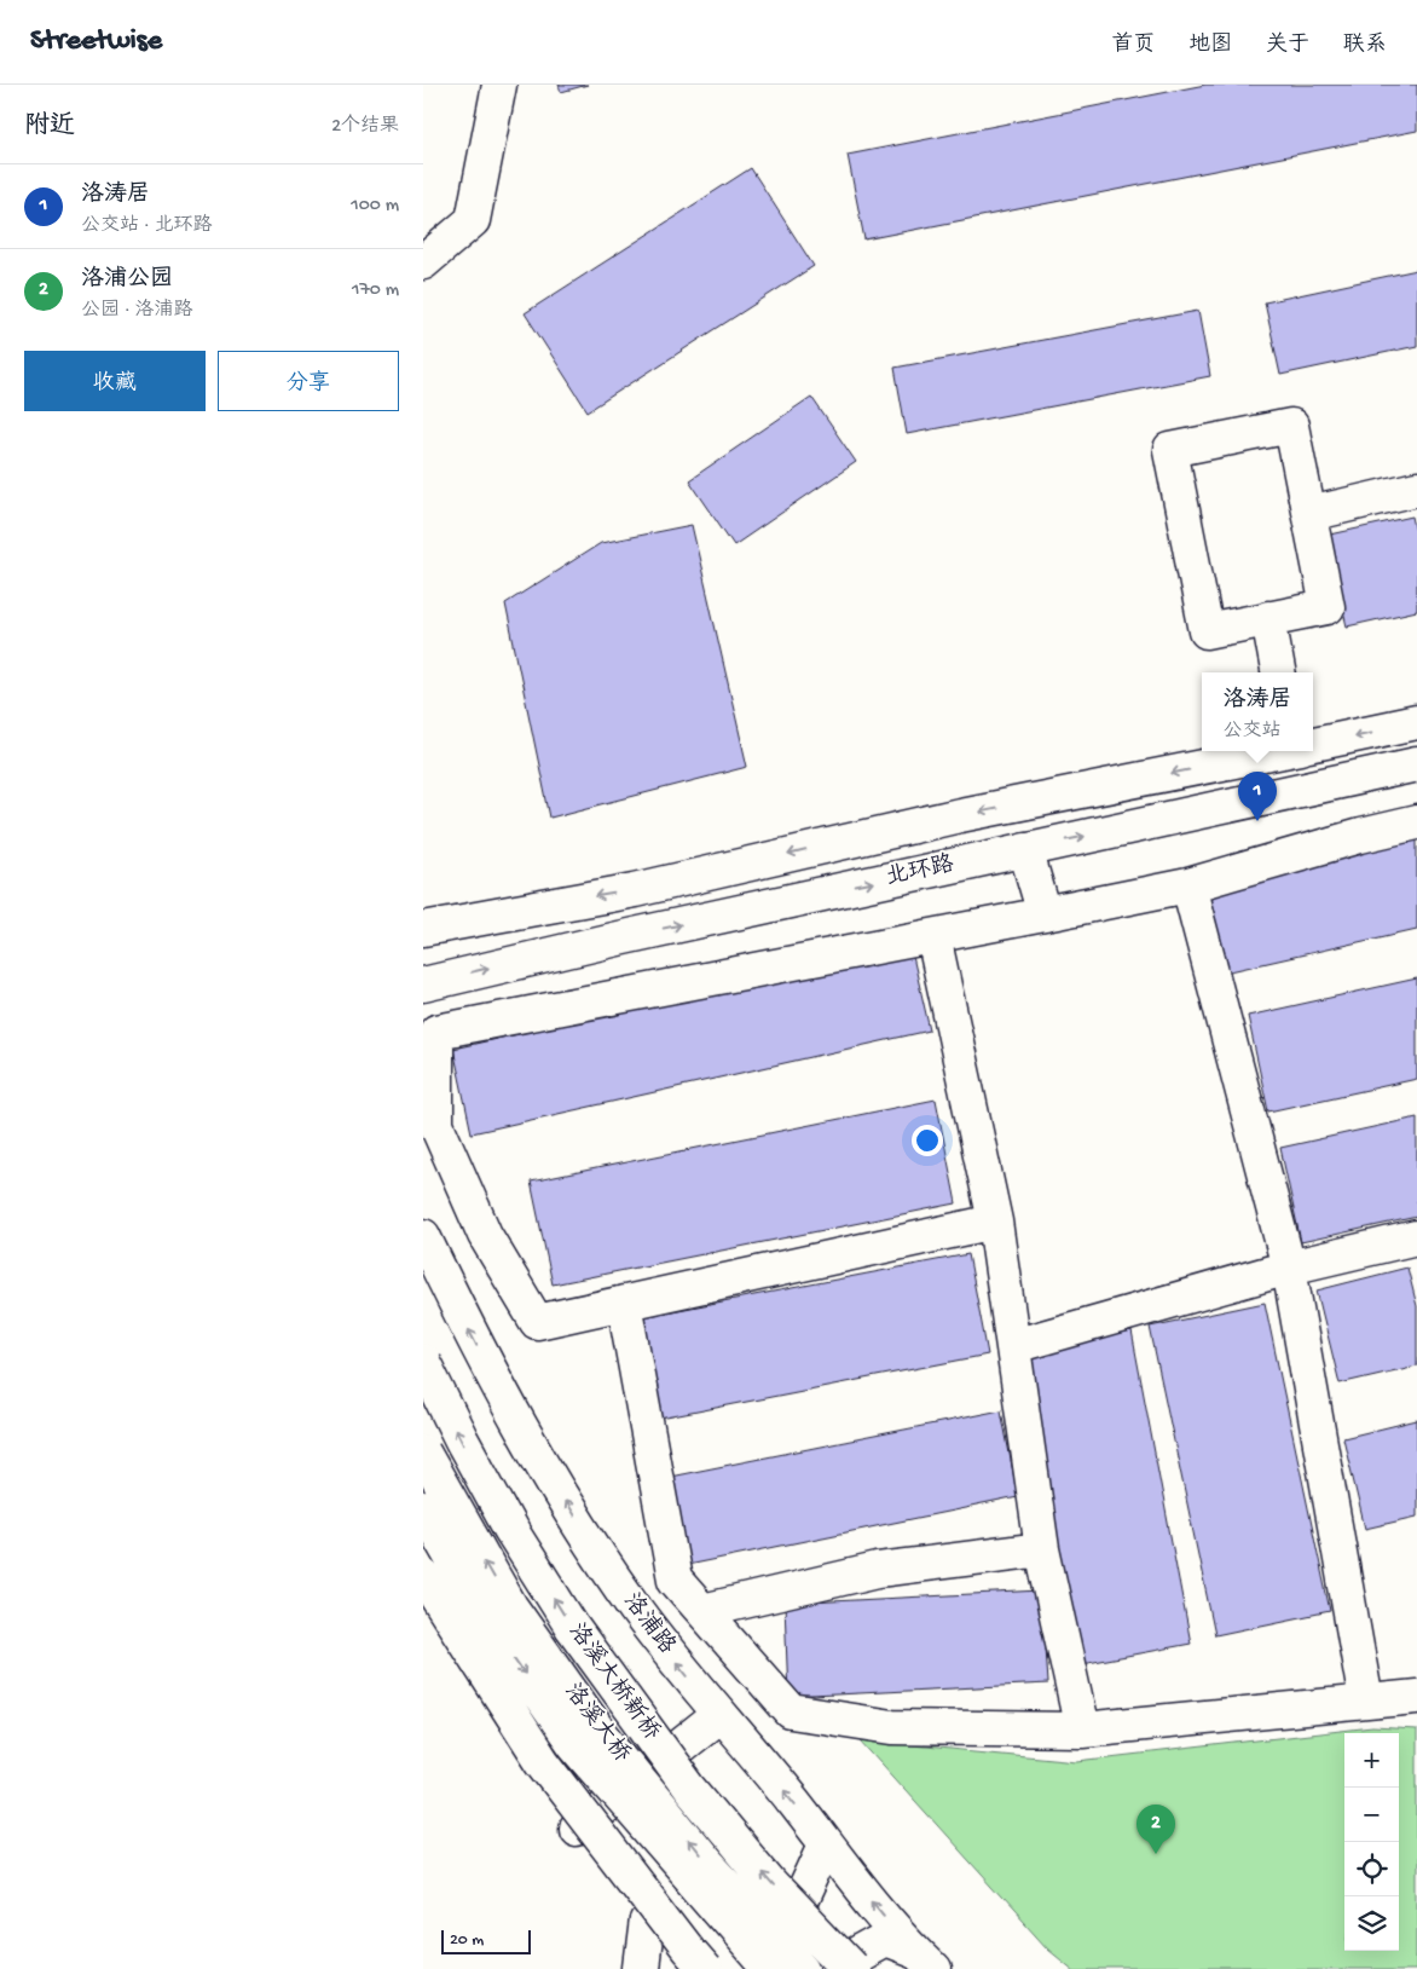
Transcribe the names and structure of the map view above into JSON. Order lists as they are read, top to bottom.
{
  "streets": {
    "main road": [
      "北环路",
      "洛浦路",
      "洛溪大桥新桥",
      "洛溪大桥"
    ]
  },
  "scale_bar": "20 m",
  "page": {
    "header": "Streetwise",
    "nav": [
      "首页",
      "地图",
      "关于",
      "联系"
    ],
    "heading": ["附近", "2个结果"],
    "list": [
      {
        "mark": "1",
        "name": "洛涛居",
        "note": "公交站 · 北环路",
        "value": "100 m"
      },
      {
        "mark": "2",
        "name": "洛浦公园",
        "note": "公园 · 洛浦路",
        "value": "170 m"
      }
    ],
    "buttons": ["收藏", "分享"],
    "popup": ["洛涛居", "公交站"],
    "pins": ["1", "2"],
    "map_buttons": ["+", "−"],
    "scale": "20 m"
  }
}
